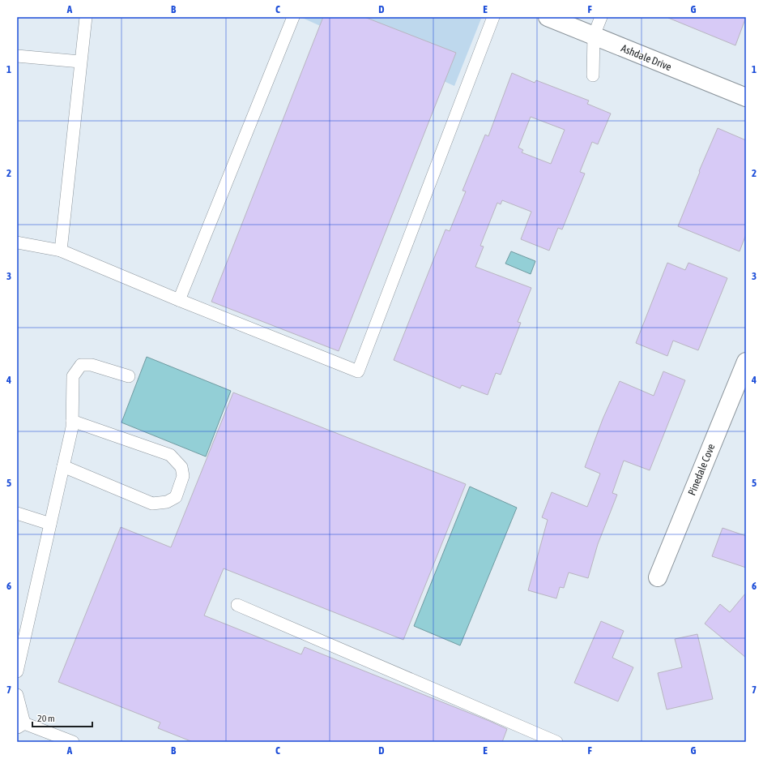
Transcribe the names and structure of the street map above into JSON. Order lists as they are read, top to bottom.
{
  "streets": {
    "street": ["Ashdale Drive", "Pinedale Cove"]
  },
  "scale_bar": "20 m",
  "grid": {
    "columns": [
      "A",
      "B",
      "C",
      "D",
      "E",
      "F",
      "G"
    ],
    "rows": [
      "1",
      "2",
      "3",
      "4",
      "5",
      "6",
      "7"
    ]
  }
}
